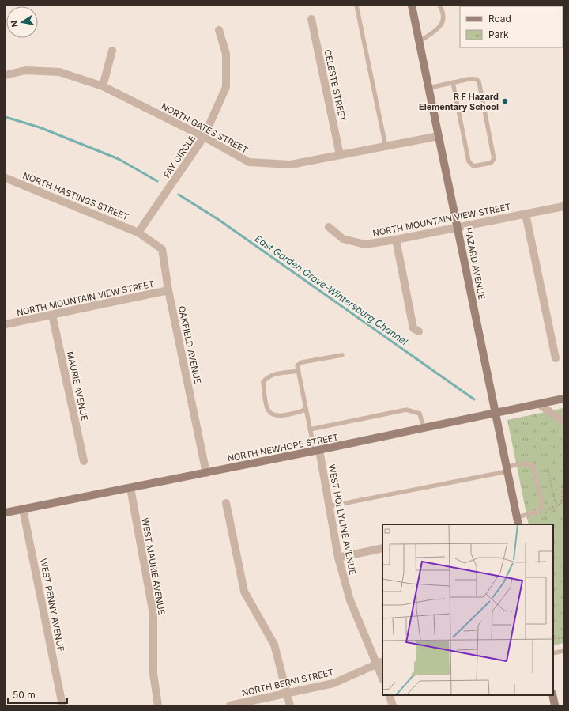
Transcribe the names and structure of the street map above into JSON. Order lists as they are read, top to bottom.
{
  "streets": {
    "street": [
      "CELESTE STREET",
      "NORTH GATES STREET",
      "FAY CIRCLE",
      "NORTH HASTINGS STREET",
      "NORTH MOUNTAIN VIEW STREET",
      "HAZARD AVENUE",
      "OAKFIELD AVENUE",
      "MAURIE AVENUE",
      "NORTH NEWHOPE STREET",
      "WEST HOLLYLINE AVENUE",
      "WEST MAURIE AVENUE",
      "WEST PENNY AVENUE",
      "NORTH BERNI STREET"
    ]
  },
  "crossings": [
    ["CELESTE STREET", "NORTH GATES STREET"],
    ["NORTH GATES STREET", "FAY CIRCLE"],
    ["NORTH GATES STREET", "HAZARD AVENUE"],
    ["FAY CIRCLE", "NORTH HASTINGS STREET"],
    ["FAY CIRCLE", "OAKFIELD AVENUE"],
    ["NORTH HASTINGS STREET", "OAKFIELD AVENUE"],
    ["NORTH MOUNTAIN VIEW STREET", "HAZARD AVENUE"],
    ["NORTH MOUNTAIN VIEW STREET", "OAKFIELD AVENUE"],
    ["NORTH MOUNTAIN VIEW STREET", "MAURIE AVENUE"],
    ["HAZARD AVENUE", "NORTH NEWHOPE STREET"],
    ["OAKFIELD AVENUE", "NORTH NEWHOPE STREET"],
    ["NORTH NEWHOPE STREET", "WEST HOLLYLINE AVENUE"],
    ["NORTH NEWHOPE STREET", "WEST MAURIE AVENUE"],
    ["NORTH NEWHOPE STREET", "WEST PENNY AVENUE"],
    ["WEST HOLLYLINE AVENUE", "NORTH BERNI STREET"]
  ],
  "water": ["East Garden Grove-Wintersburg Channel"],
  "places": ["R F Hazard Elementary School"],
  "legend": ["Road", "Park"],
  "scale_bar": "50 m",
  "north": "left"
}
